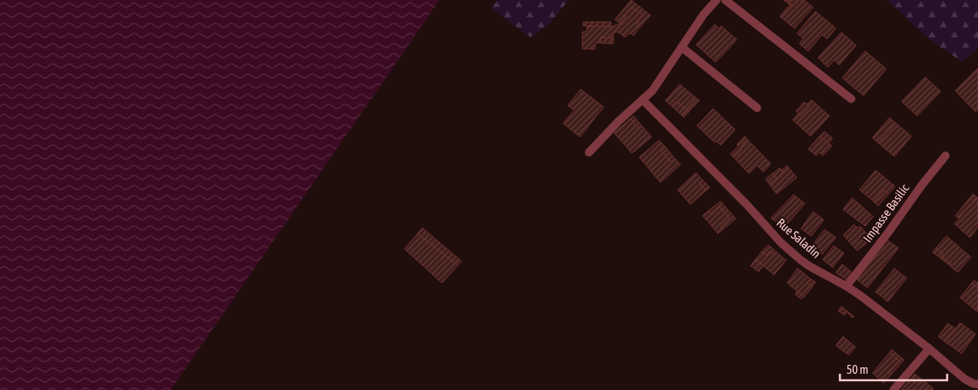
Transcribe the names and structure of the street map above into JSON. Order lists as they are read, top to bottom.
{
  "streets": {
    "street": ["Impasse Basilic", "Rue Saladin"]
  },
  "crossings": [
    ["Impasse Basilic", "Rue Saladin"]
  ],
  "scale_bar": "50 m"
}
